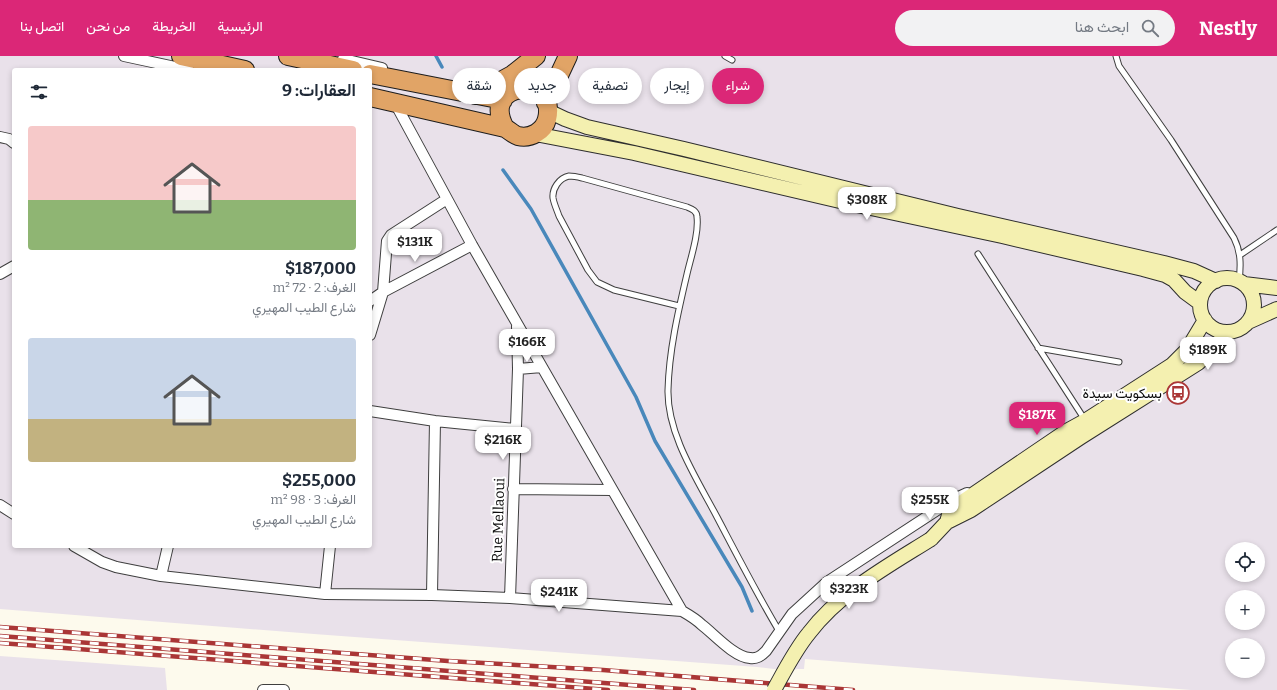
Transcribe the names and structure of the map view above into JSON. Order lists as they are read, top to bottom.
{
  "streets": {
    "street": ["Rue Mellaoui"]
  },
  "places": {
    "bus stop": ["بسكويت سيدة"]
  },
  "page": {
    "header": "Nestly",
    "search": "ابحث هنا",
    "nav": [
      "الرئيسية",
      "الخريطة",
      "من نحن",
      "اتصل بنا"
    ],
    "chip": [
      "شراء",
      "إيجار",
      "تصفية",
      "جديد",
      "شقة"
    ],
    "heading": "العقارات: 9",
    "list": [
      {
        "name": "$187,000",
        "note": "الغرف: 2 · 72 m² · شارع الطيب المهيري"
      },
      {
        "name": "$255,000",
        "note": "الغرف: 3 · 98 m² · شارع الطيب المهيري"
      }
    ],
    "price": [
      "$308K",
      "$131K",
      "$166K",
      "$189K",
      "$187K",
      "$216K",
      "$255K",
      "$323K",
      "$241K"
    ],
    "map_buttons": ["+", "−"]
  }
}
